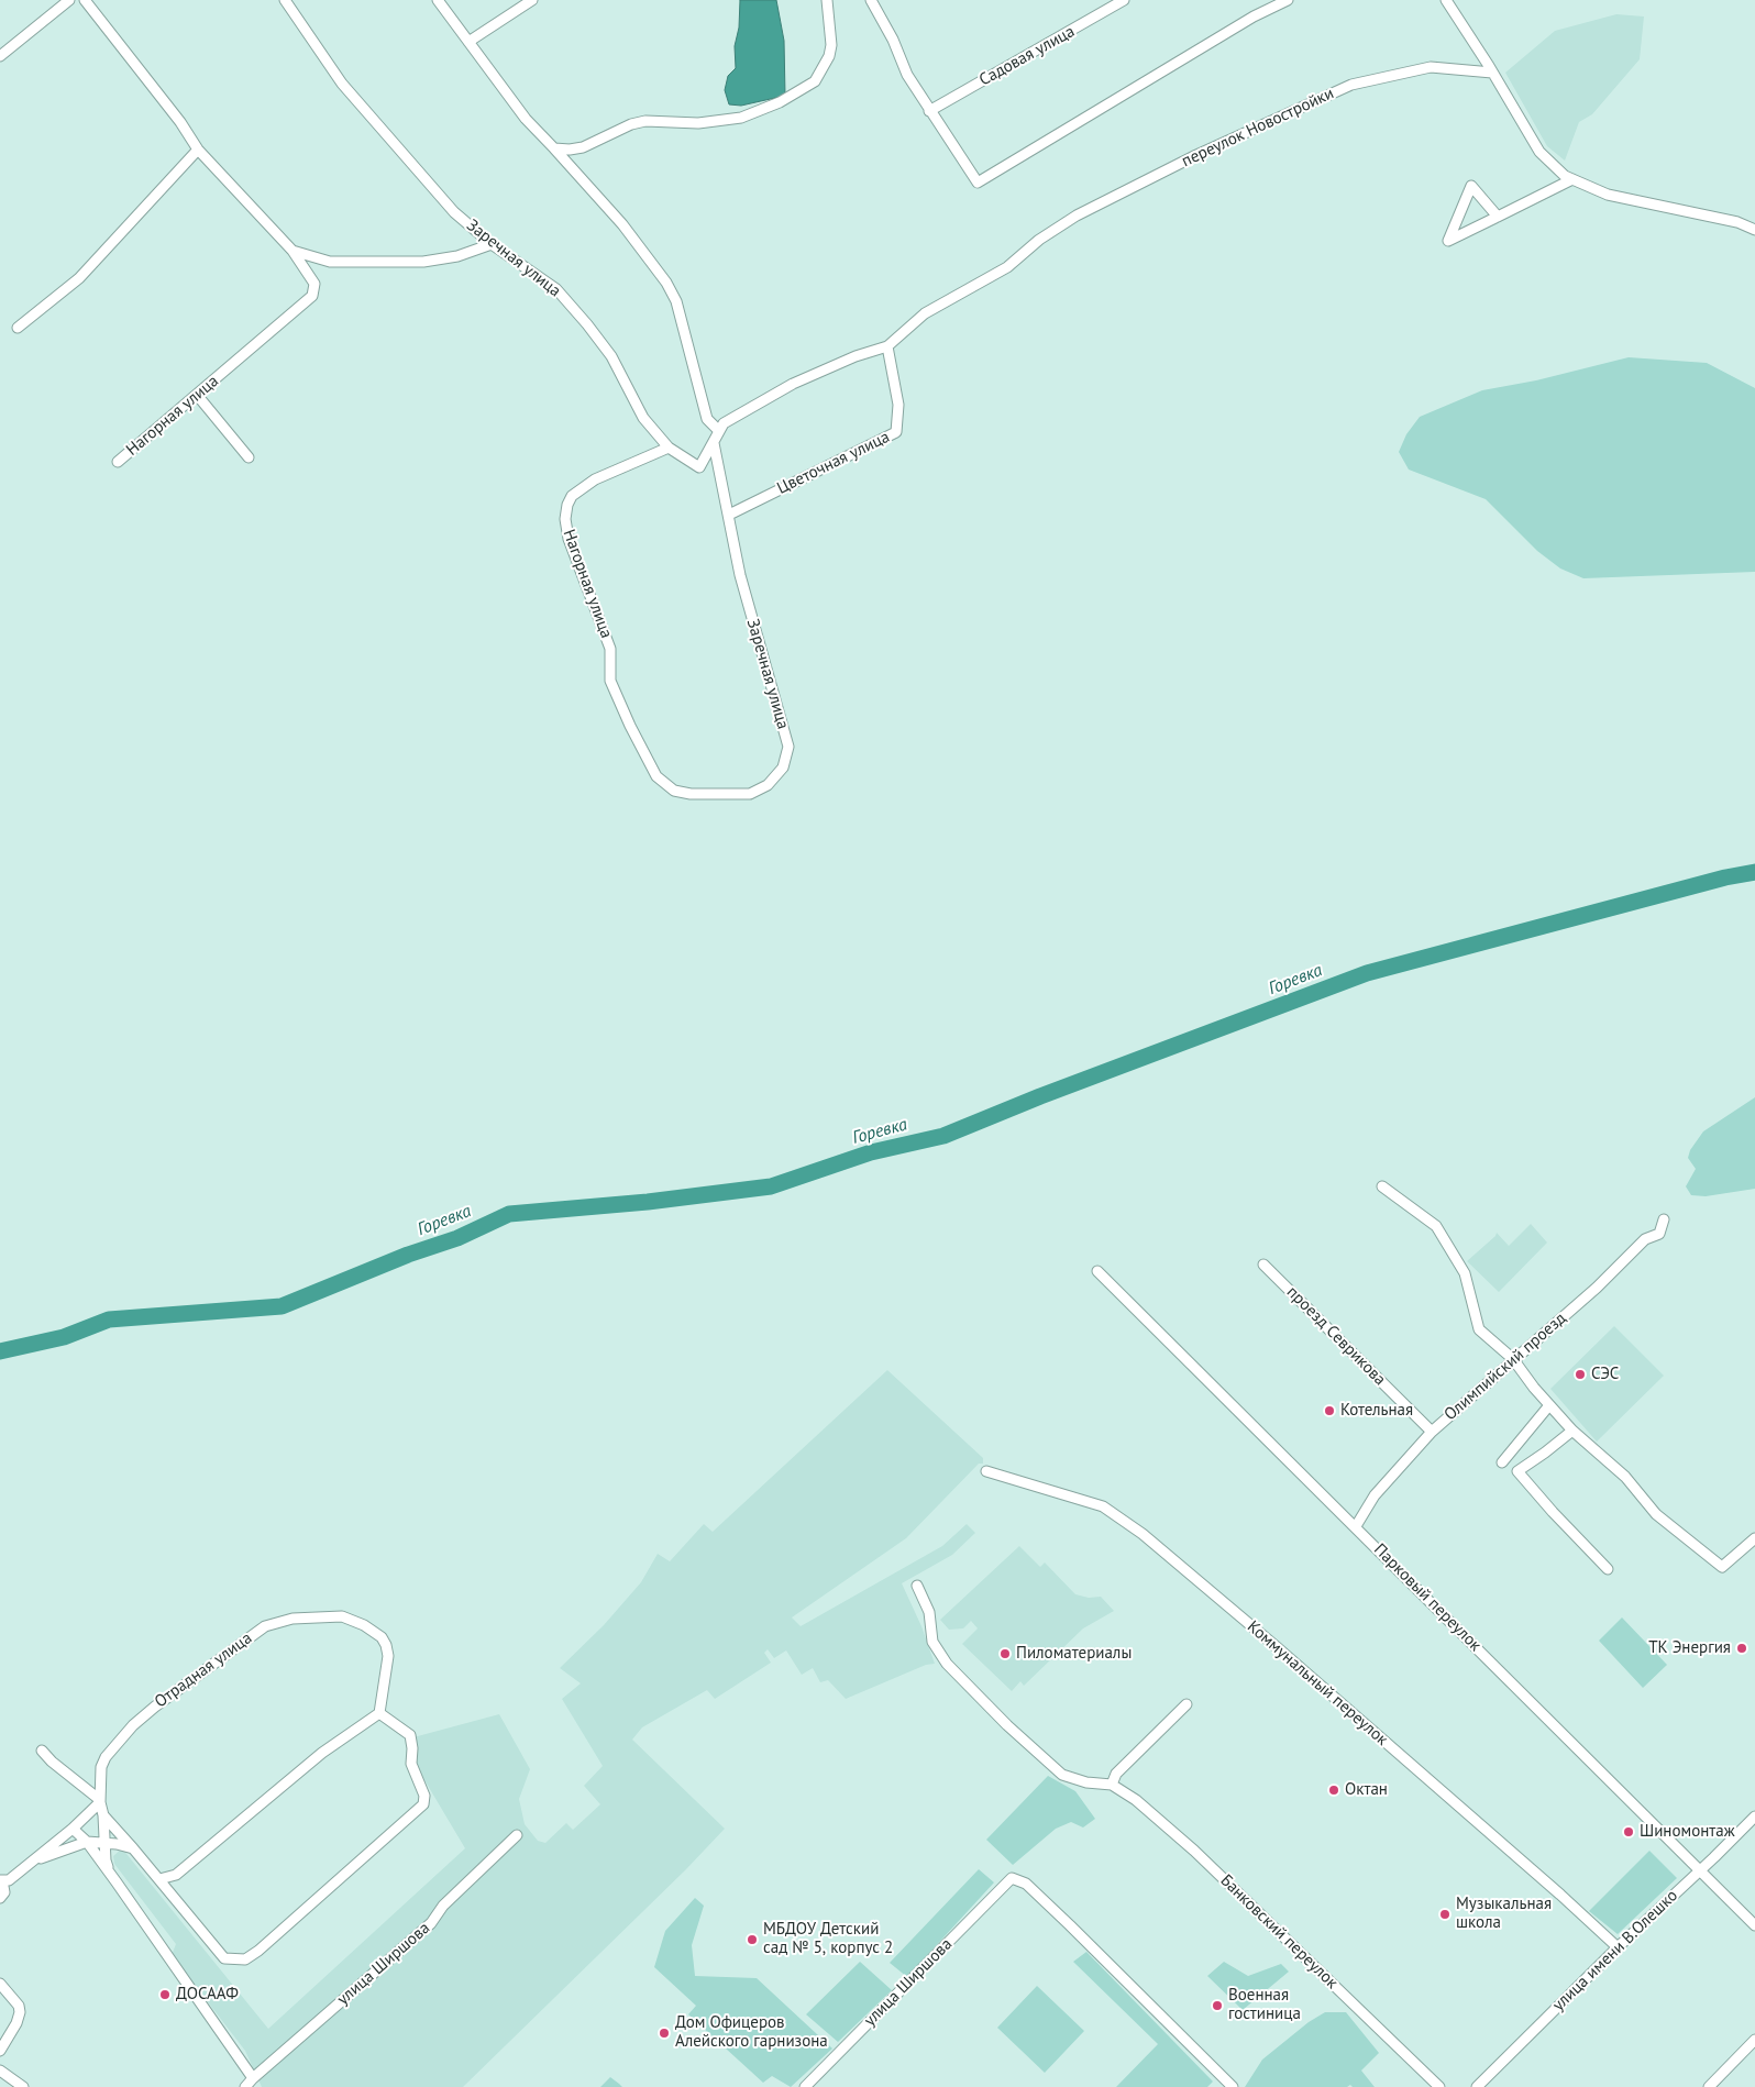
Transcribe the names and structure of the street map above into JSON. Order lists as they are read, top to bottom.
{
  "streets": {
    "street": [
      "Садовая улица",
      "переулок Новостройки",
      "Заречная улица",
      "Нагорная улица",
      "Цветочная улица",
      "проезд Севрикова",
      "Олимпийский проезд",
      "Парковый переулок",
      "Отрадная улица",
      "Коммунальный переулок",
      "Банковский переулок",
      "улица имени В.Олешко",
      "улица Ширшова"
    ]
  },
  "crossings": [
    ["переулок Новостройки", "Цветочная улица"],
    ["Заречная улица", "Нагорная улица"],
    ["Заречная улица", "Цветочная улица"],
    ["проезд Севрикова", "Олимпийский проезд"],
    ["Олимпийский проезд", "Парковый переулок"],
    ["Парковый переулок", "улица имени В.Олешко"],
    ["Коммунальный переулок", "улица имени В.Олешко"]
  ],
  "water": ["Горевка"],
  "places": [
    "СЭС",
    "Котельная",
    "ТК Энергия",
    "Пиломатериалы",
    "Октан",
    "Шиномонтаж",
    "Музыкальная школа",
    "МБДОУ Детский сад № 5, корпус 2",
    "ДОСААФ",
    "Военная гостиница",
    "Дом Офицеров Алейского гарнизона"
  ]
}
